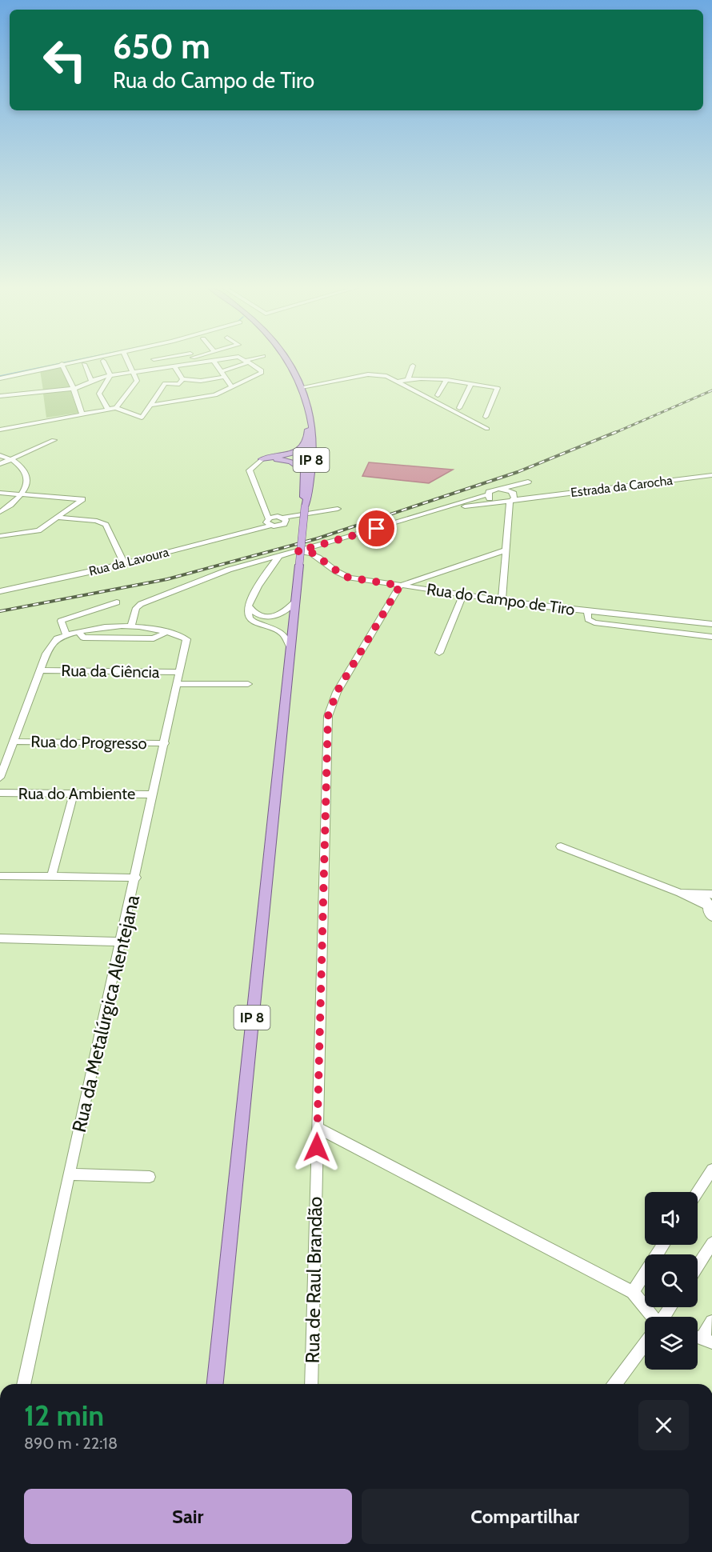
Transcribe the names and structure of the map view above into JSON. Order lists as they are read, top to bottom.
{
  "streets": {
    "main road": ["IP 8"],
    "street": [
      "Estrada da Carocha",
      "Rua da Lavoura",
      "Rua do Campo de Tiro",
      "Rua da Ciência",
      "Rua do Progresso",
      "Rua do Ambiente",
      "Rua da Metalúrgica Alentejana",
      "Rua de Raul Brandão"
    ]
  },
  "crossings": [
    ["Rua do Campo de Tiro", "Rua de Raul Brandão"],
    ["Rua da Ciência", "Rua da Metalúrgica Alentejana"],
    ["Rua do Progresso", "Rua da Metalúrgica Alentejana"],
    ["Rua do Ambiente", "Rua da Metalúrgica Alentejana"]
  ],
  "page": {
    "turn": ["650 m", "Rua do Campo de Tiro"],
    "heading": ["12 min", "890 m · 22:18"],
    "buttons": ["Sair", "Compartilhar"]
  }
}
